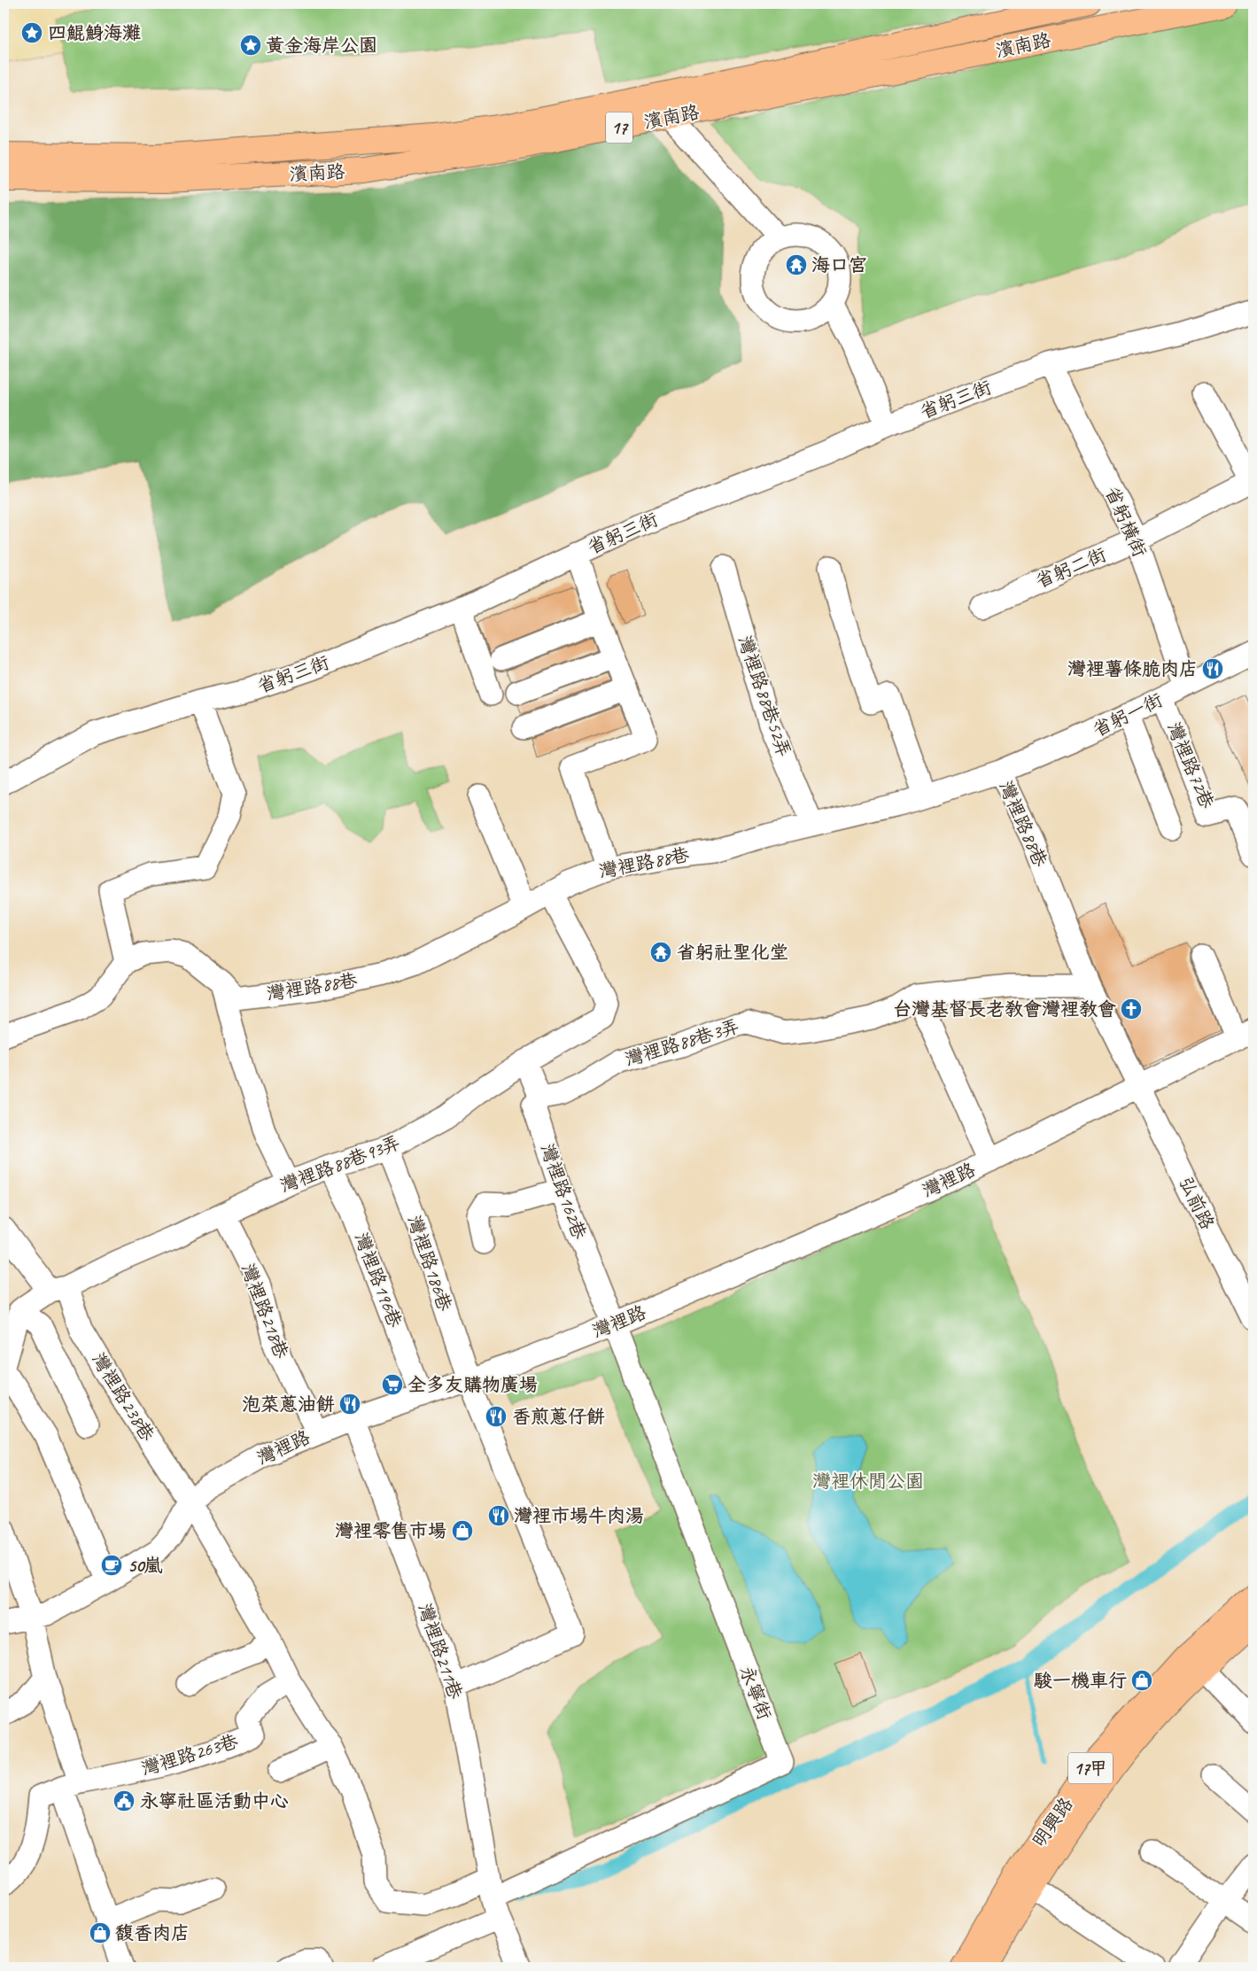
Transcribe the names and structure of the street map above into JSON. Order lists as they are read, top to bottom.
{
  "streets": {
    "main road": [
      "濱南路",
      "17",
      "17甲",
      "明興路"
    ],
    "street": [
      "省躬三街",
      "省躬橫街",
      "省躬二街",
      "灣裡路88巷52弄",
      "省躬一街",
      "灣裡路72巷",
      "灣裡路88巷",
      "灣裡路88巷3弄",
      "灣裡路88巷93弄",
      "灣裡路",
      "灣裡路162巷",
      "弘前路",
      "灣裡路186巷",
      "灣裡路196巷",
      "灣裡路218巷",
      "灣裡路238巷",
      "灣裡路211巷",
      "永寧街",
      "灣裡路263巷"
    ]
  },
  "crossings": [
    ["省躬三街", "省躬橫街"],
    ["省躬橫街", "省躬二街"],
    ["省躬橫街", "省躬一街"],
    ["灣裡路88巷52弄", "灣裡路88巷"],
    ["省躬一街", "灣裡路72巷"],
    ["省躬一街", "灣裡路88巷"],
    ["灣裡路88巷", "灣裡路88巷3弄"],
    ["灣裡路88巷", "灣裡路88巷93弄"],
    ["灣裡路88巷", "灣裡路"],
    ["灣裡路88巷", "弘前路"],
    ["灣裡路88巷3弄", "灣裡路162巷"],
    ["灣裡路88巷93弄", "灣裡路186巷"],
    ["灣裡路88巷93弄", "灣裡路196巷"],
    ["灣裡路88巷93弄", "灣裡路218巷"],
    ["灣裡路88巷93弄", "灣裡路238巷"],
    ["灣裡路", "灣裡路162巷"],
    ["灣裡路", "弘前路"],
    ["灣裡路", "灣裡路186巷"],
    ["灣裡路", "灣裡路196巷"],
    ["灣裡路", "灣裡路218巷"],
    ["灣裡路", "灣裡路238巷"],
    ["灣裡路", "灣裡路211巷"],
    ["灣裡路", "永寧街"],
    ["灣裡路162巷", "永寧街"],
    ["灣裡路186巷", "灣裡路211巷"],
    ["灣裡路238巷", "灣裡路211巷"],
    ["灣裡路238巷", "永寧街"],
    ["灣裡路238巷", "灣裡路263巷"],
    ["灣裡路211巷", "永寧街"]
  ],
  "parks": ["灣裡休閒公園"],
  "places": {
    "place": ["四鯤鯓海灘", "黃金海岸公園"],
    "temple": ["海口宮", "省躬社聖化堂"],
    "restaurant": [
      "灣裡薯條脆肉店",
      "泡菜蔥油餅",
      "香煎蔥仔餅",
      "灣裡市場牛肉湯"
    ],
    "church": ["台灣基督長老教會灣裡教會"],
    "supermarket": ["全多友購物廣場"],
    "shop": ["灣裡零售市場", "駿一機車行", "馥香肉店"],
    "cafe": ["50嵐"],
    "public building": ["永寧社區活動中心"]
  }
}
